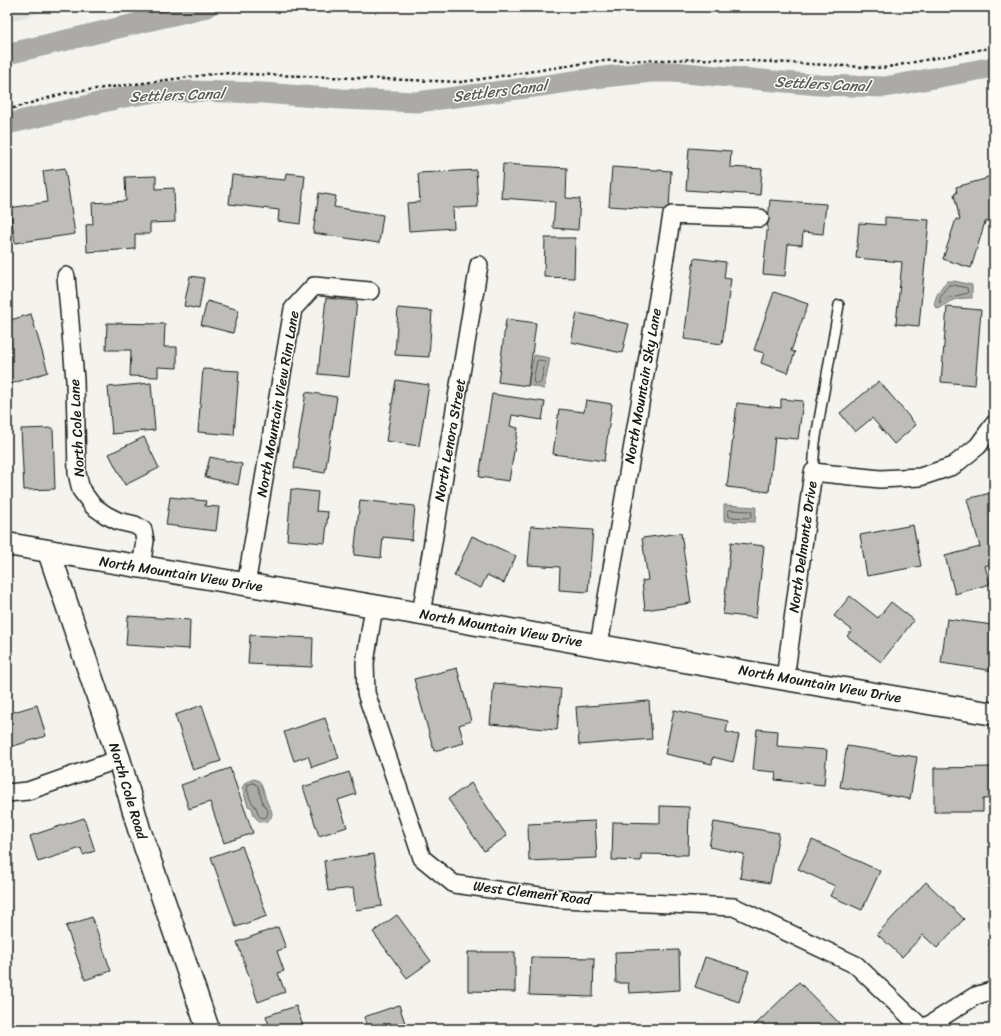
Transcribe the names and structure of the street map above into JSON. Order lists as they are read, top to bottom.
{
  "streets": {
    "street": [
      "North Mountain Sky Lane",
      "North Mountain View Rim Lane",
      "North Cole Lane",
      "North Lenora Street",
      "North Delmonte Drive",
      "North Mountain View Drive",
      "North Cole Road",
      "West Clement Road"
    ]
  },
  "crossings": [
    ["North Mountain Sky Lane", "North Mountain View Drive"],
    ["North Mountain View Rim Lane", "North Mountain View Drive"],
    ["North Cole Lane", "North Mountain View Drive"],
    ["North Lenora Street", "North Mountain View Drive"],
    ["North Delmonte Drive", "North Mountain View Drive"],
    ["North Mountain View Drive", "North Cole Road"],
    ["North Mountain View Drive", "West Clement Road"]
  ],
  "water": ["Settlers Canal"]
}
